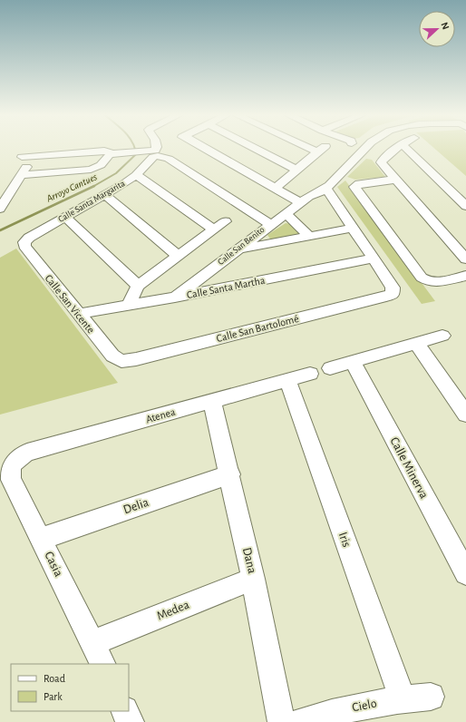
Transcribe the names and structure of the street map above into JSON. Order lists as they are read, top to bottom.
{
  "streets": {
    "street": [
      "Calle Santa Margarita",
      "Calle San Benito",
      "Calle Santa Martha",
      "Calle San Vicente",
      "Calle San Bartolomé",
      "Atenea",
      "Calle Minerva",
      "Delia",
      "Iris",
      "Dana",
      "Casia",
      "Medea",
      "Cielo"
    ]
  },
  "crossings": [
    ["Calle Santa Margarita", "Calle San Vicente"],
    ["Calle San Benito", "Calle Santa Martha"],
    ["Calle Santa Martha", "Calle San Vicente"],
    ["Calle Santa Martha", "Calle San Bartolomé"],
    ["Calle San Vicente", "Calle San Bartolomé"],
    ["Atenea", "Iris"],
    ["Atenea", "Dana"],
    ["Atenea", "Casia"],
    ["Delia", "Dana"],
    ["Delia", "Casia"],
    ["Iris", "Cielo"],
    ["Dana", "Medea"],
    ["Casia", "Medea"]
  ],
  "water": ["Arroyo Cantues"],
  "legend": ["Road", "Park"],
  "north": "right"
}
